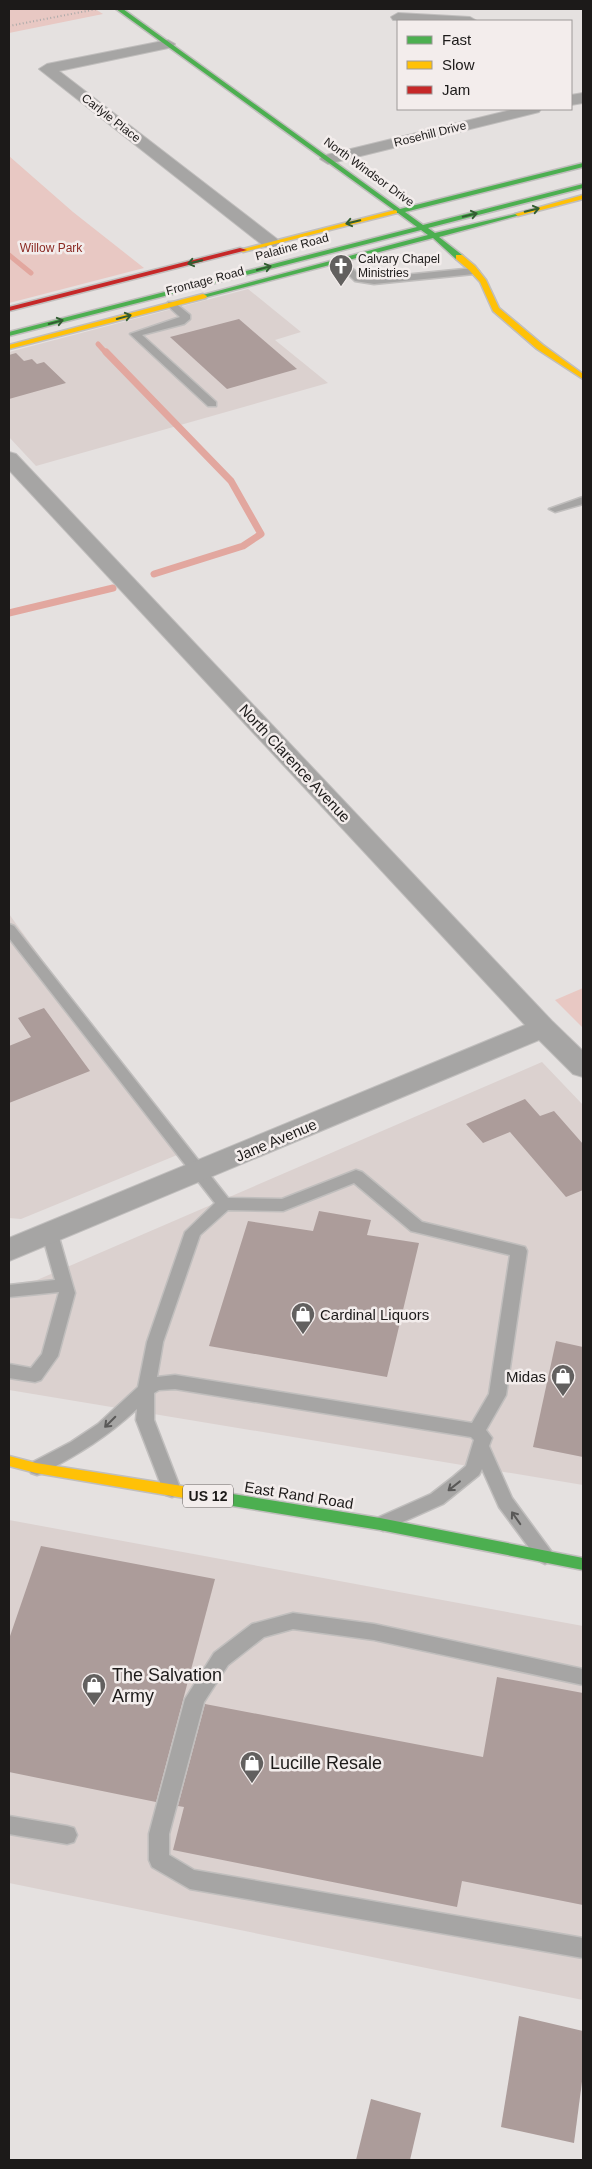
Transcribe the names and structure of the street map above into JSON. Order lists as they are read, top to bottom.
{
  "streets": {
    "main road": [
      "North Windsor Drive",
      "Palatine Road",
      "Frontage Road",
      "East Rand Road",
      "US 12"
    ],
    "street": [
      "Carlyle Place",
      "Rosehill Drive",
      "North Clarence Avenue",
      "Jane Avenue"
    ]
  },
  "crossings": [
    ["Carlyle Place", "North Windsor Drive"],
    ["Carlyle Place", "Frontage Road"],
    ["Rosehill Drive", "North Windsor Drive"],
    ["North Windsor Drive", "Palatine Road"],
    ["North Windsor Drive", "Frontage Road"],
    ["North Clarence Avenue", "Jane Avenue"]
  ],
  "parks": ["Willow Park"],
  "places": {
    "church": ["Calvary Chapel Ministries"],
    "shop": [
      "Cardinal Liquors",
      "Midas",
      "The Salvation Army",
      "Lucille Resale"
    ]
  },
  "legend": ["Fast", "Slow", "Jam"]
}
